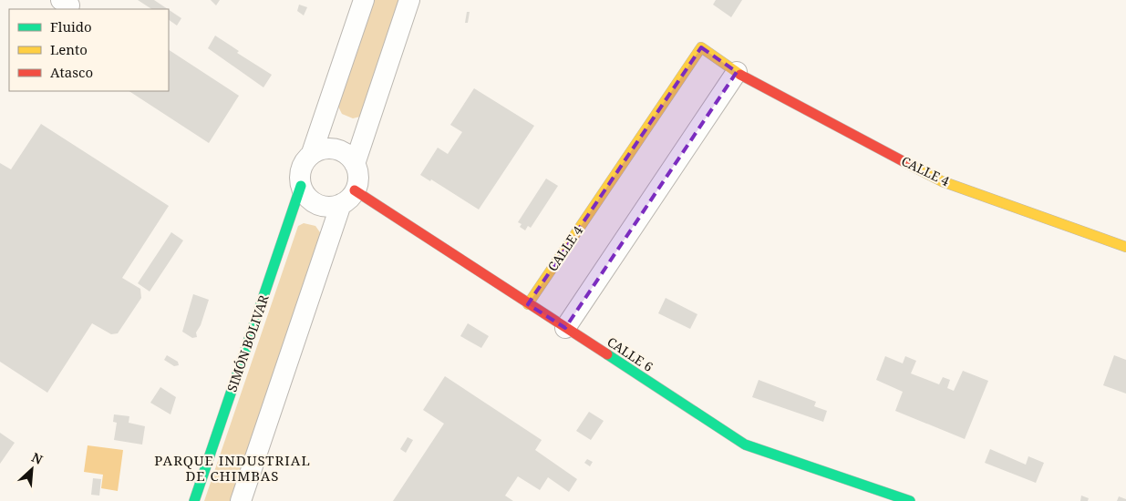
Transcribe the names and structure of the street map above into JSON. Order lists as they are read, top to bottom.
{
  "streets": {
    "street": ["CALLE 4", "SIMÓN BOLIVAR", "CALLE 6"]
  },
  "crossings": [
    ["CALLE 4", "CALLE 6"],
    ["SIMÓN BOLIVAR", "CALLE 6"]
  ],
  "districts": ["PARQUE INDUSTRIAL DE CHIMBAS"],
  "legend": ["Fluido", "Lento", "Atasco"],
  "north": "top right"
}
